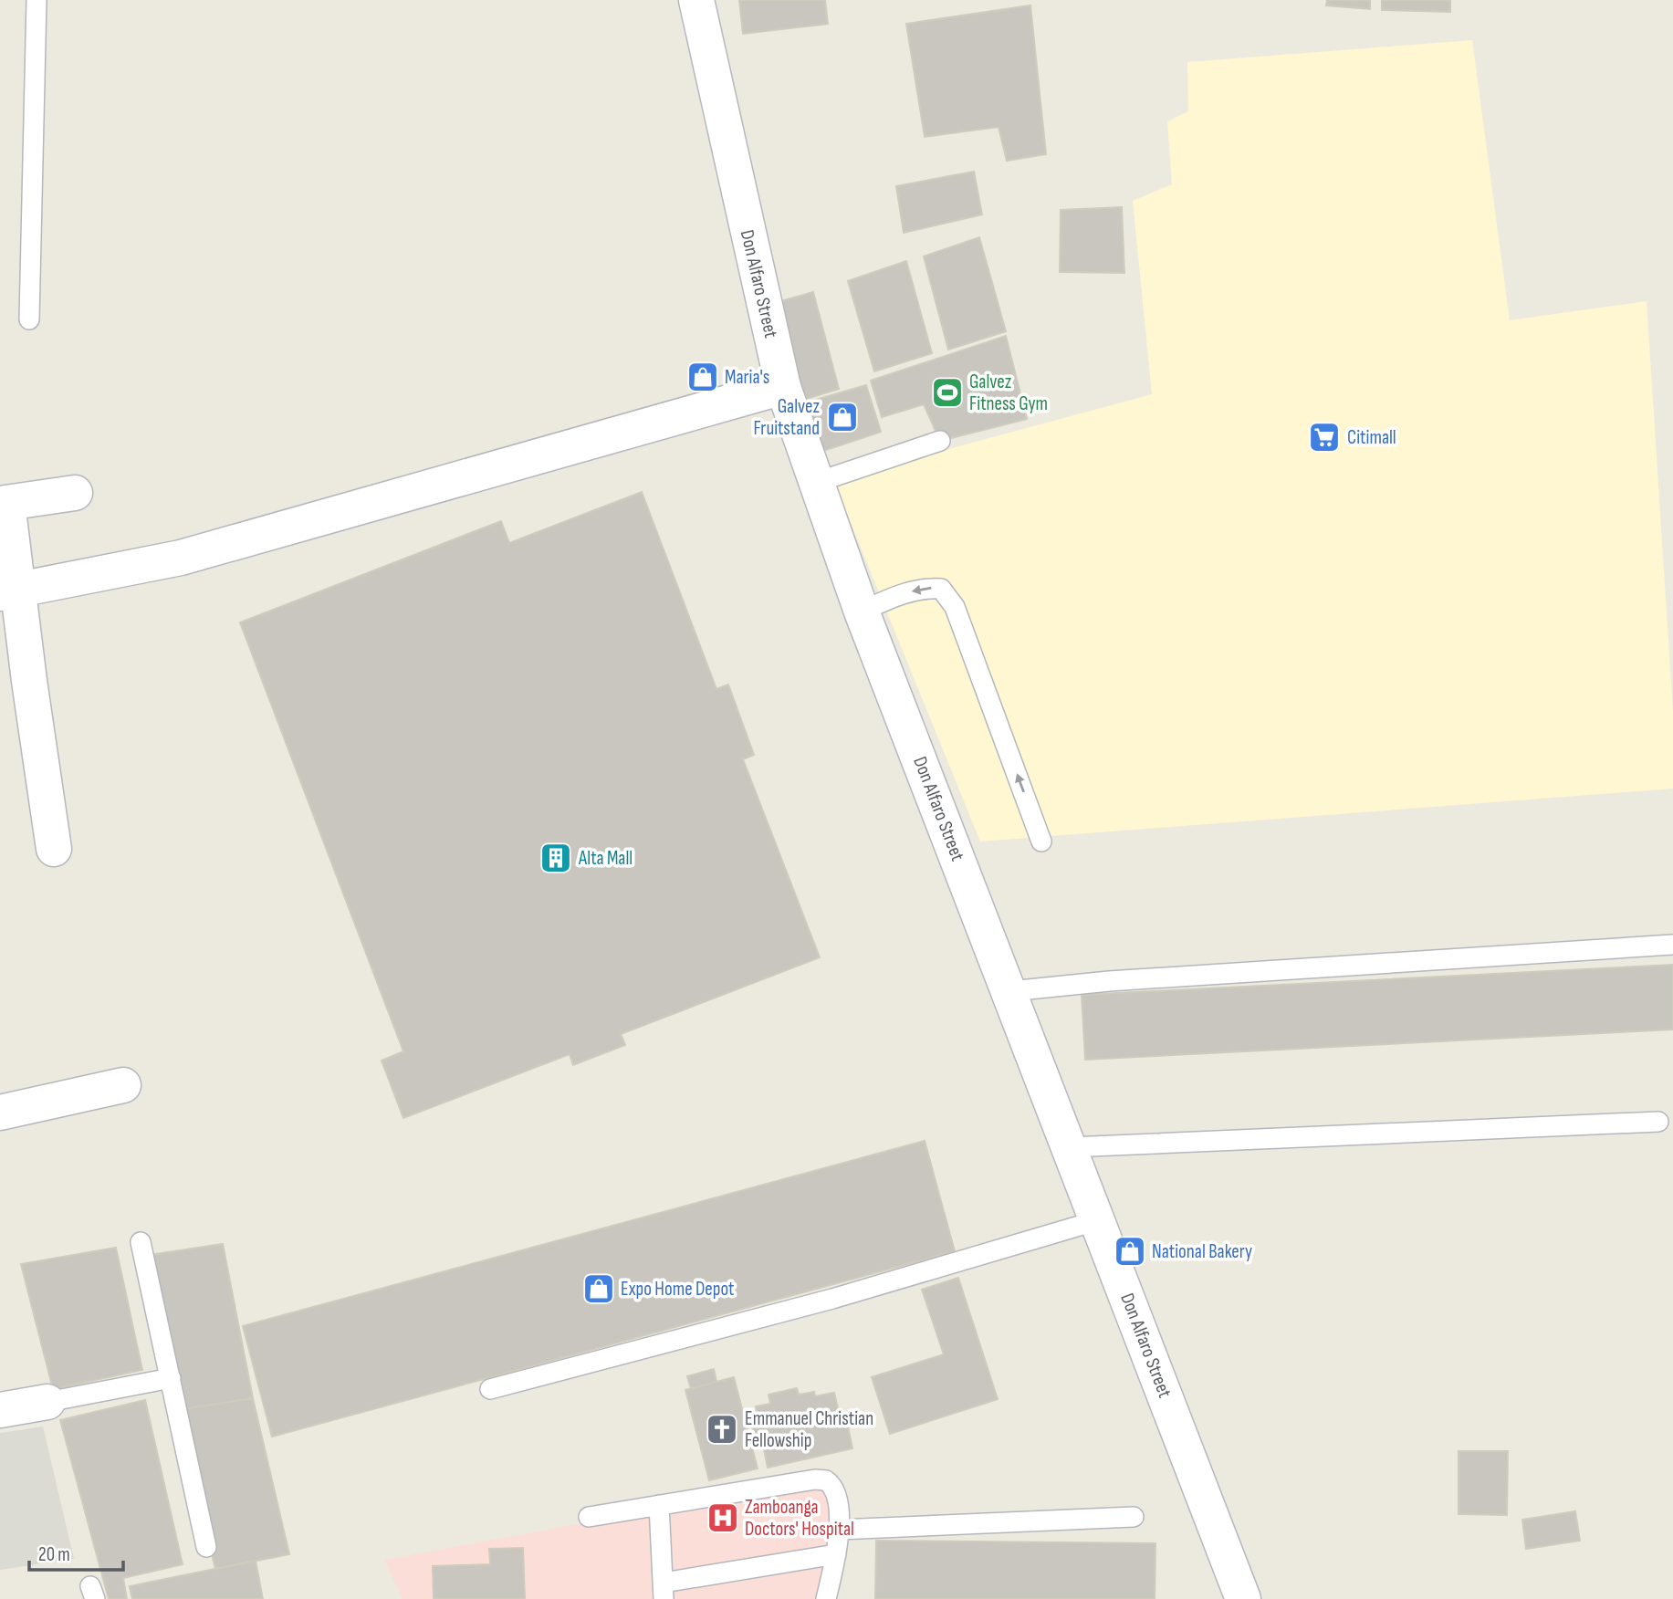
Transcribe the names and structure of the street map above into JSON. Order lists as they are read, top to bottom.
{
  "streets": {
    "main road": ["Don Alfaro Street"]
  },
  "places": {
    "shop": [
      "Maria's",
      "Galvez Fruitstand",
      "National Bakery",
      "Expo Home Depot"
    ],
    "sports": ["Galvez Fitness Gym"],
    "supermarket": ["Citimall"],
    "building": ["Alta Mall"],
    "church": ["Emmanuel Christian Fellowship"],
    "hospital": ["Zamboanga Doctors' Hospital"]
  },
  "scale_bar": "20 m"
}
